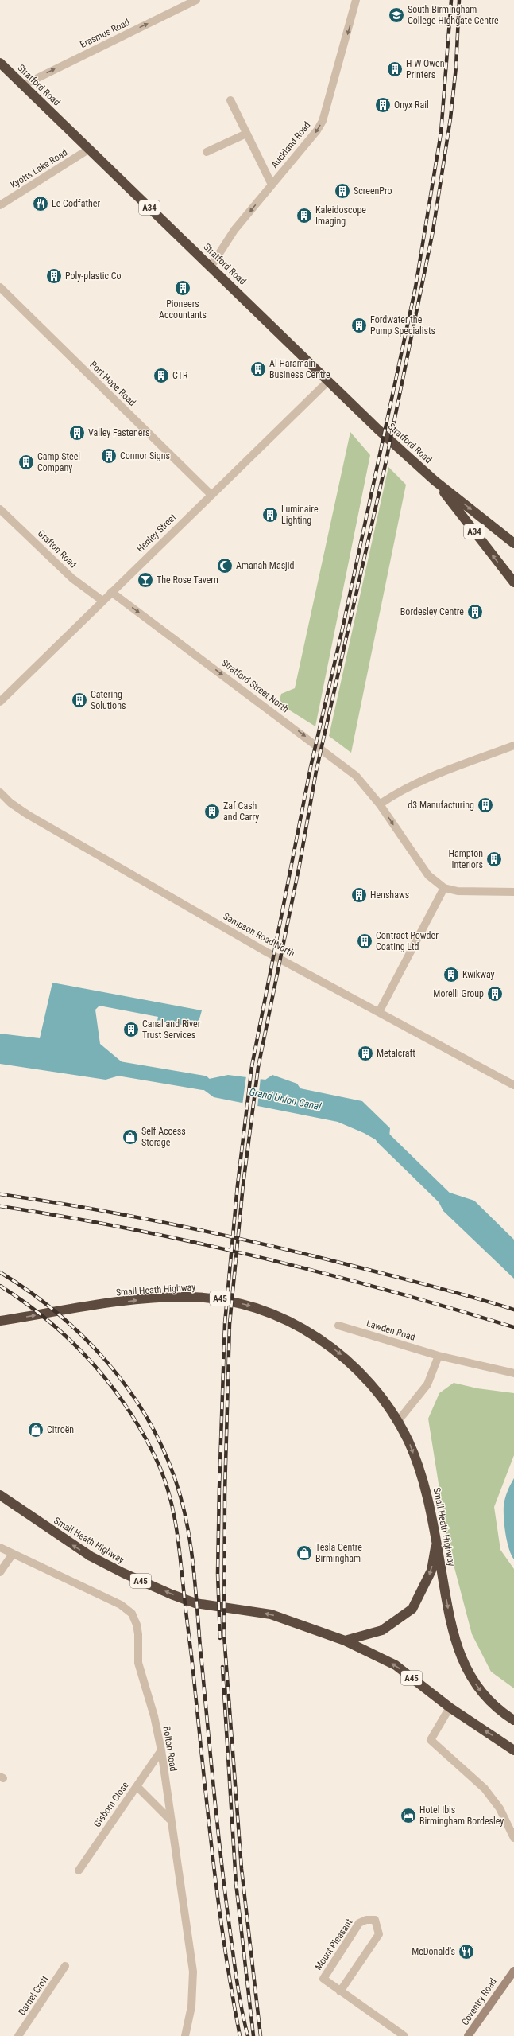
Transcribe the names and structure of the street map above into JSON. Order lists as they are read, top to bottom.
{
  "streets": {
    "highway": [
      "Stratford Road",
      "A34",
      "Small Heath Highway",
      "A45"
    ],
    "main road": ["Coventry Road"],
    "street": [
      "Erasmus Road",
      "Auckland Road",
      "Kyotts Lake Road",
      "Port Hope Road",
      "Henley Street",
      "Grafton Road",
      "Stratford Street North",
      "Sampson Road North",
      "Lawden Road",
      "Bolton Road",
      "Gisborn Close",
      "Mount Pleasant",
      "Darnel Croft"
    ]
  },
  "crossings": [
    ["Erasmus Road", "Stratford Road"],
    ["Stratford Road", "Auckland Road"],
    ["Stratford Road", "Kyotts Lake Road"],
    ["Stratford Road", "Henley Street"],
    ["Port Hope Road", "Henley Street"],
    ["Henley Street", "Grafton Road"],
    ["Henley Street", "Stratford Street North"],
    ["Bolton Road", "Gisborn Close"]
  ],
  "one_way": ["Erasmus Road", "Auckland Road", "Stratford Street North"],
  "water": ["Grand Union Canal"],
  "places": {
    "school or university": ["South Birmingham College Highgate Centre"],
    "building": [
      "H W Owen Printers",
      "Onyx Rail",
      "ScreenPro",
      "Kaleidoscope Imaging",
      "Poly-plastic Co",
      "Pioneers Accountants",
      "Fordwater the Pump Specialists",
      "Al Haramain Business Centre",
      "CTR",
      "Valley Fasteners",
      "Connor Signs",
      "Camp Steel Company",
      "Luminaire Lighting",
      "Bordesley Centre",
      "Catering Solutions",
      "d3 Manufacturing",
      "Zaf Cash and Carry",
      "Hampton Interiors",
      "Henshaws",
      "Contract Powder Coating Ltd",
      "Kwikway",
      "Morelli Group",
      "Canal and River Trust Services",
      "Metalcraft"
    ],
    "restaurant": ["Le Codfather", "McDonald's"],
    "mosque": ["Amanah Masjid"],
    "bar": ["The Rose Tavern"],
    "shop": ["Self Access Storage", "Citroën", "Tesla Centre Birmingham"],
    "hotel": ["Hotel Ibis Birmingham Bordesley"]
  }
}
